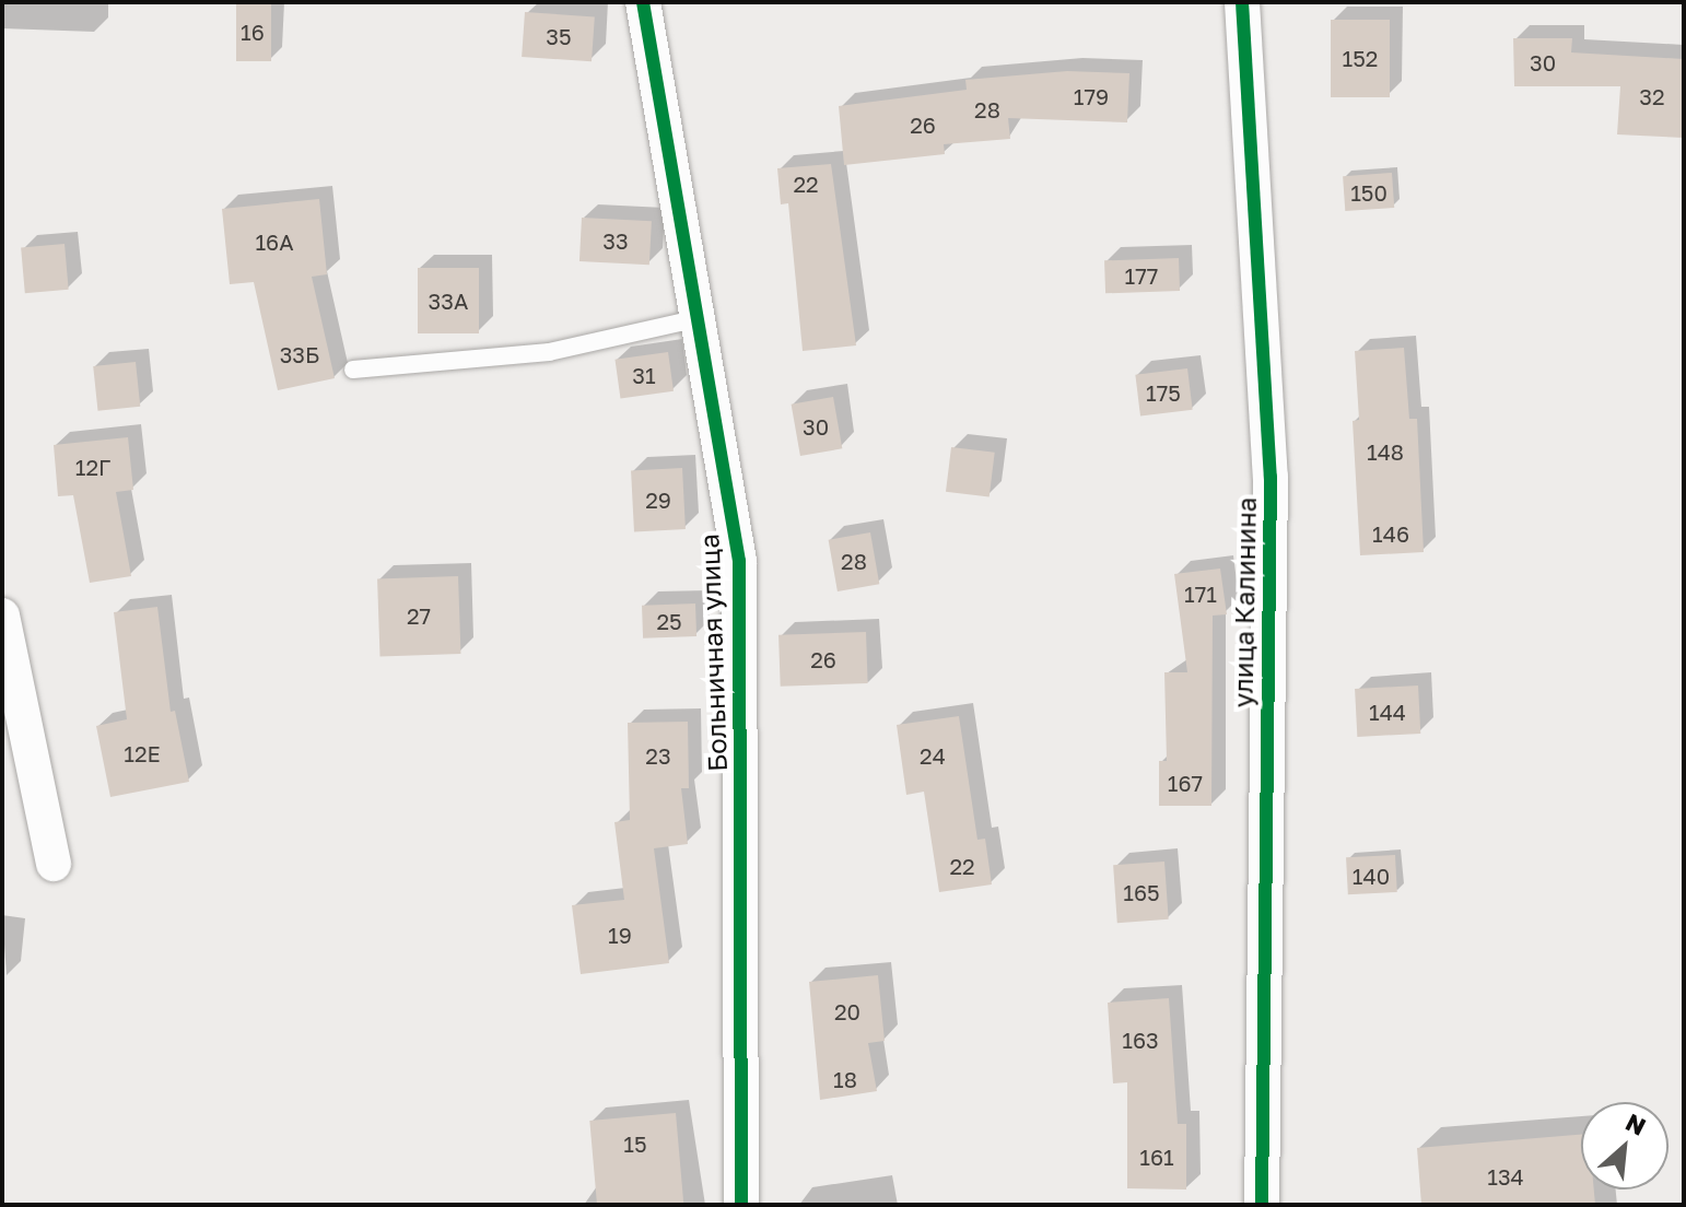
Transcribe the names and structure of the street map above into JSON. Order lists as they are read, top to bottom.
{
  "streets": {
    "street": ["улица Калинина", "Больничная улица"]
  },
  "house_numbers": [
    "16",
    "35",
    "152",
    "30",
    "179",
    "32",
    "28",
    "26",
    "22",
    "150",
    "33",
    "16А",
    "177",
    "33А",
    "33Б",
    "31",
    "175",
    "30",
    "148",
    "12Г",
    "29",
    "146",
    "28",
    "171",
    "27",
    "25",
    "26",
    "144",
    "12Е",
    "23",
    "24",
    "167",
    "22",
    "140",
    "165",
    "19",
    "20",
    "163",
    "18",
    "15",
    "161",
    "134"
  ],
  "north": "top right"
}
